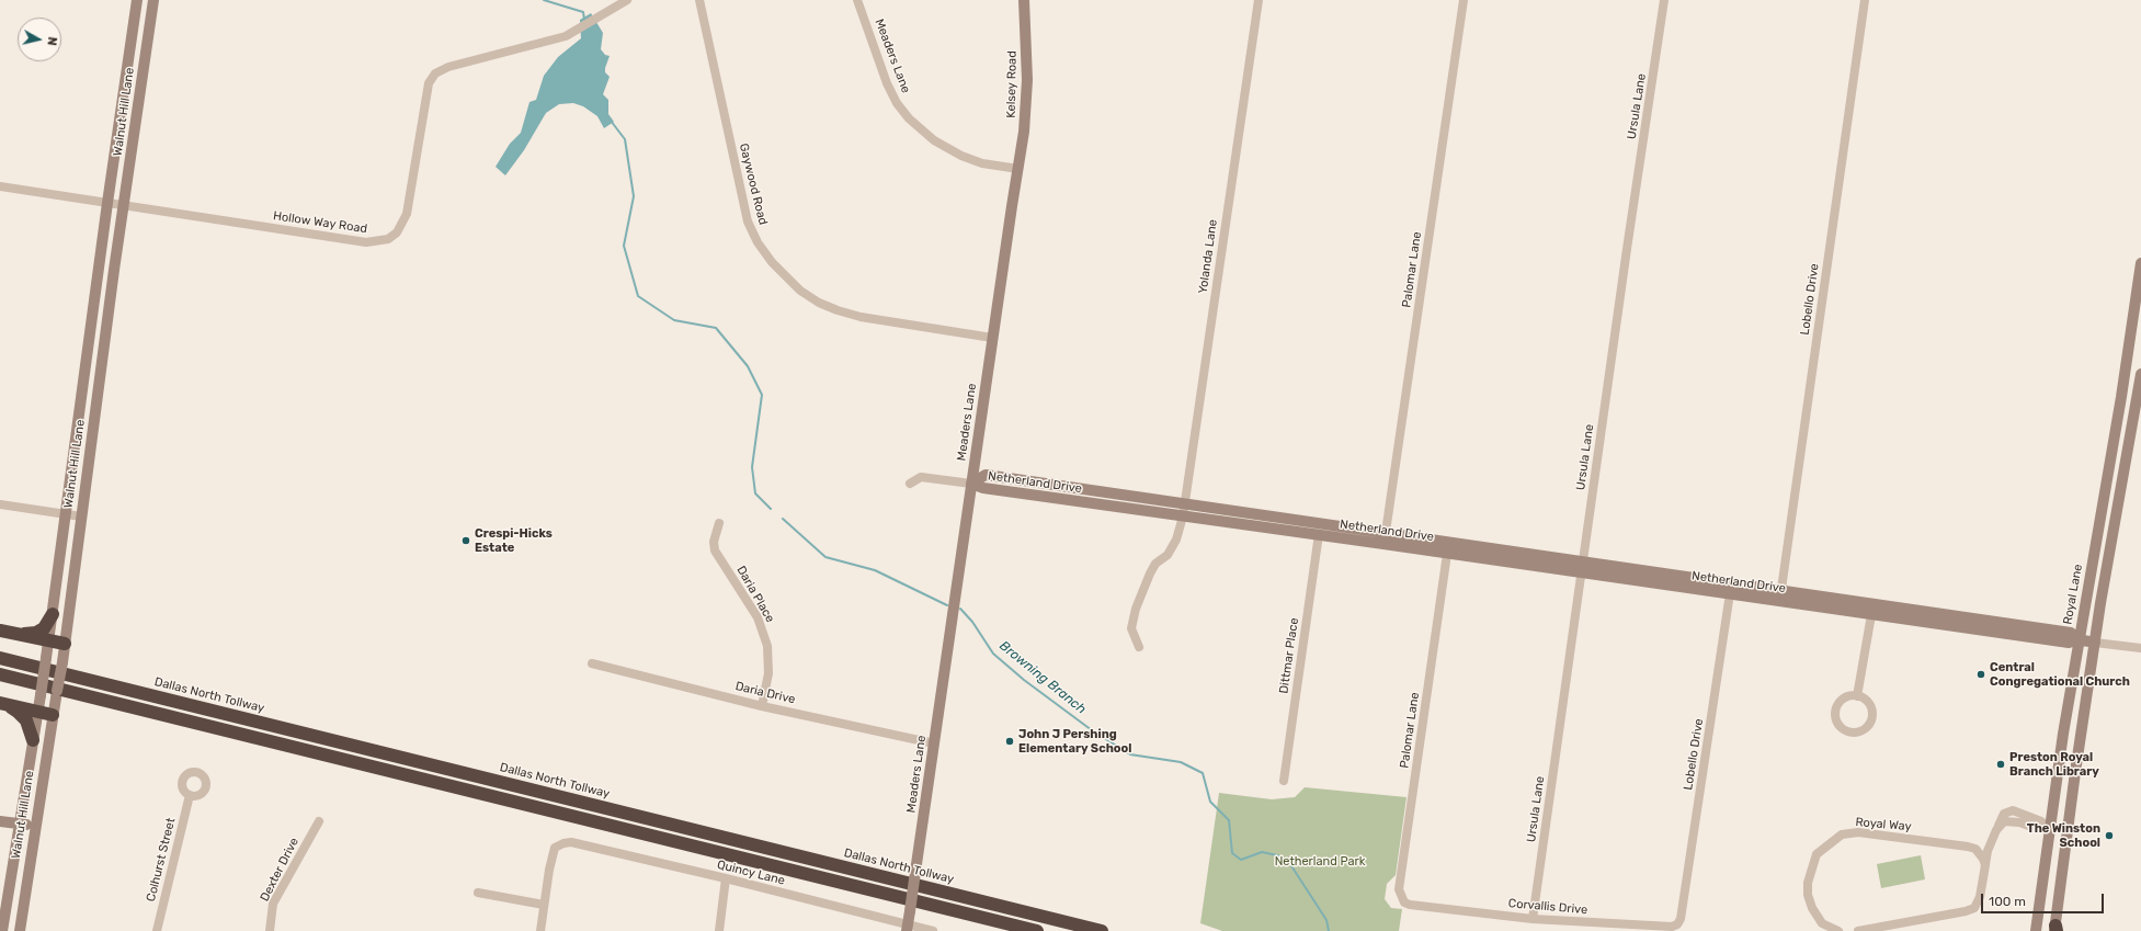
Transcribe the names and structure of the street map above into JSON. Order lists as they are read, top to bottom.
{
  "streets": {
    "highway": ["Dallas North Tollway"],
    "main road": [
      "Meaders Lane",
      "Kelsey Road",
      "Walnut Hill Lane",
      "Netherland Drive",
      "Royal Lane"
    ],
    "street": [
      "Ursula Lane",
      "Gaywood Road",
      "Hollow Way Road",
      "Yolanda Lane",
      "Palomar Lane",
      "Lobello Drive",
      "Daria Place",
      "Dittmar Place",
      "Daria Drive",
      "Royal Way",
      "Colhurst Street",
      "Dexter Drive",
      "Quincy Lane",
      "Corvallis Drive"
    ]
  },
  "crossings": [
    ["Meaders Lane", "Kelsey Road"],
    ["Meaders Lane", "Gaywood Road"],
    ["Meaders Lane", "Netherland Drive"],
    ["Meaders Lane", "Daria Drive"],
    ["Meaders Lane", "Quincy Lane"],
    ["Ursula Lane", "Netherland Drive"],
    ["Ursula Lane", "Corvallis Drive"],
    ["Walnut Hill Lane", "Hollow Way Road"],
    ["Yolanda Lane", "Netherland Drive"],
    ["Palomar Lane", "Netherland Drive"],
    ["Palomar Lane", "Corvallis Drive"],
    ["Lobello Drive", "Netherland Drive"],
    ["Lobello Drive", "Corvallis Drive"],
    ["Netherland Drive", "Royal Lane"],
    ["Netherland Drive", "Dittmar Place"],
    ["Daria Place", "Daria Drive"]
  ],
  "water": ["Browning Branch"],
  "parks": ["Netherland Park"],
  "places": [
    "Crespi-Hicks Estate",
    "Central Congregational Church",
    "John J Pershing Elementary School",
    "Preston Royal Branch Library",
    "The Winston School"
  ],
  "scale_bar": "100 m",
  "north": "right"
}
